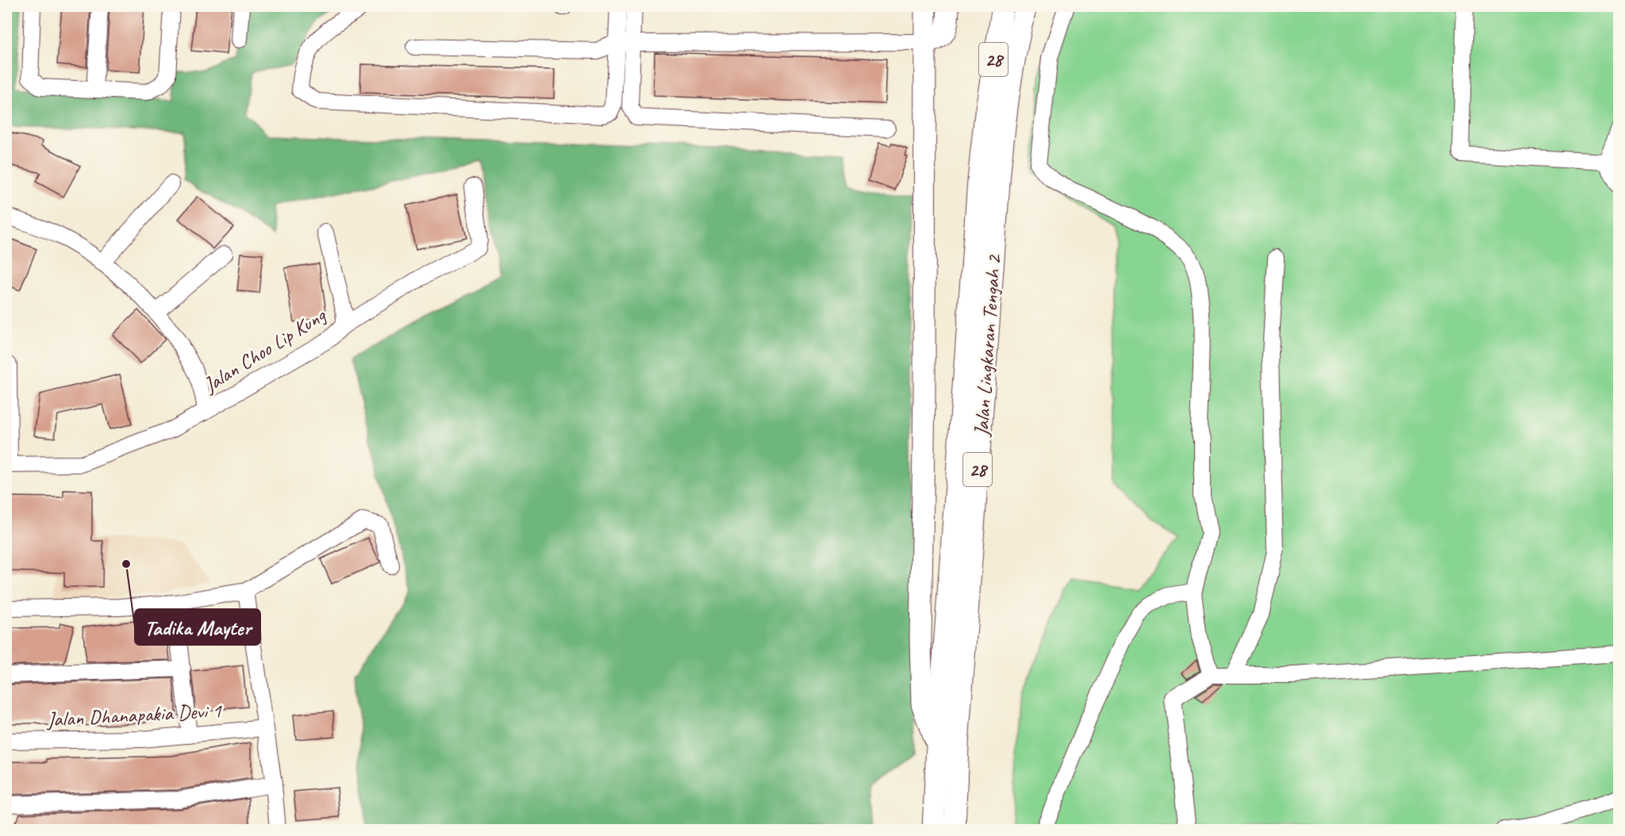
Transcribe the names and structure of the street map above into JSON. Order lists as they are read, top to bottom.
{
  "streets": {
    "highway": ["28", "Jalan Lingkaran Tengah 2"],
    "street": ["Jalan Choo Lip Kung", "Jalan Dhanapakia Devi 1"]
  },
  "places": ["Tadika Mayter"]
}
